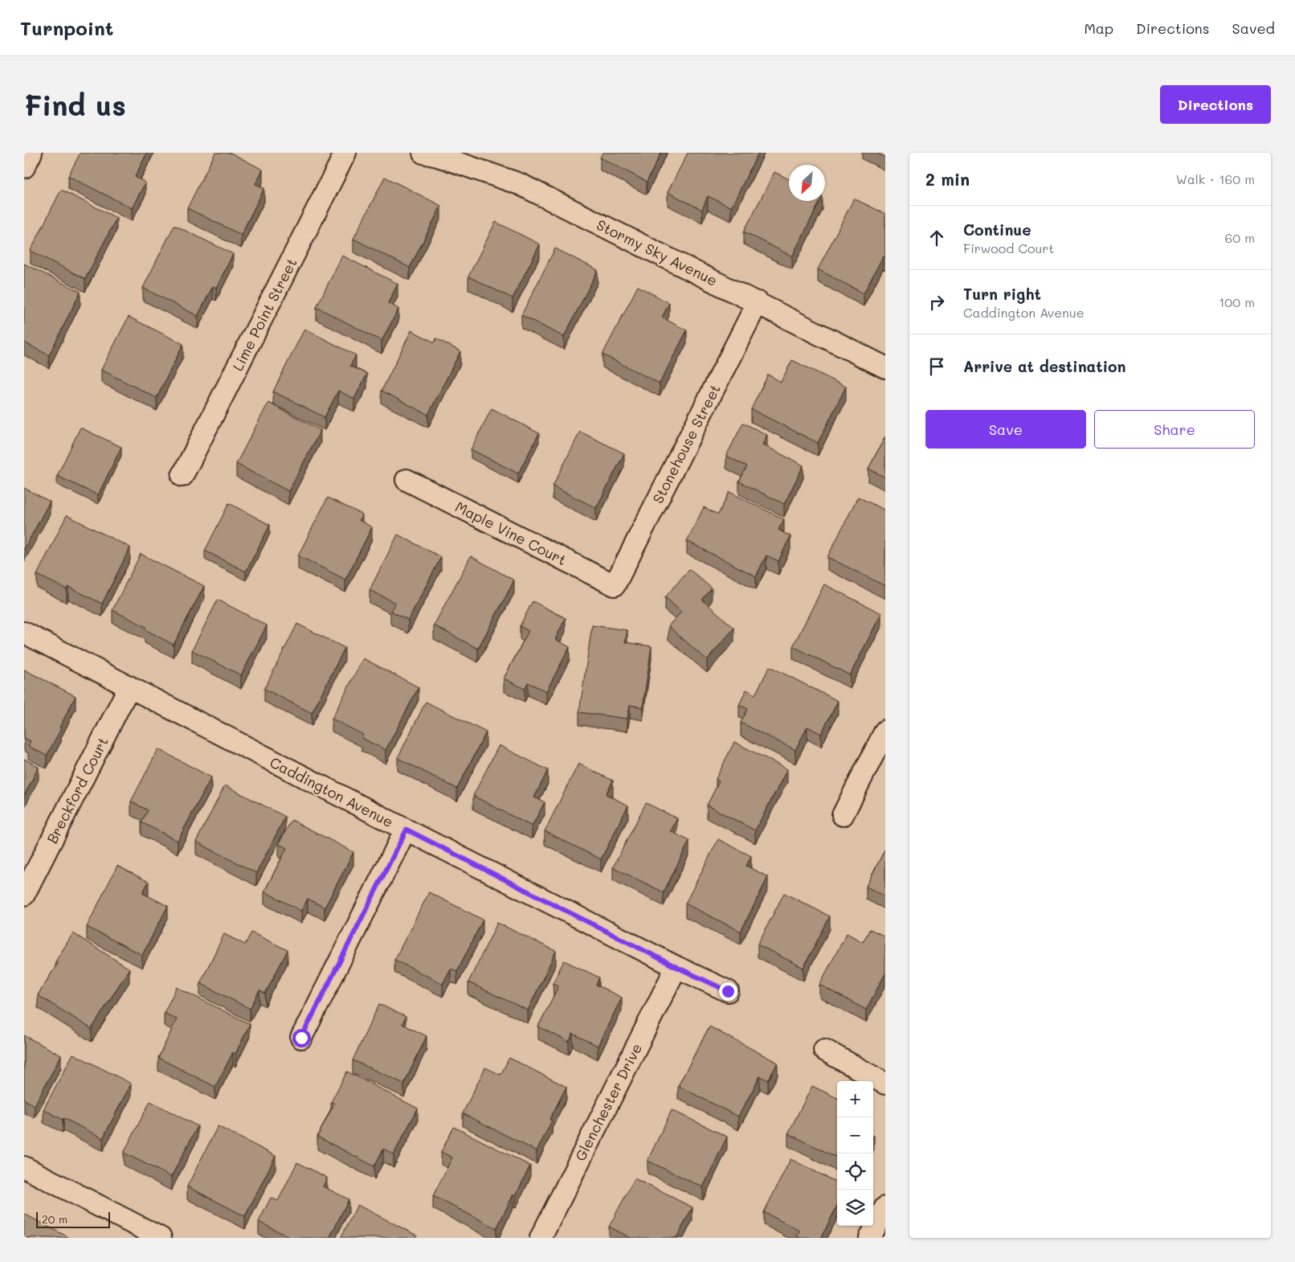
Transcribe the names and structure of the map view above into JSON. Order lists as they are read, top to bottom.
{
  "streets": {
    "street": [
      "Stormy Sky Avenue",
      "Lime Point Street",
      "Stonehouse Street",
      "Maple Vine Court",
      "Breckford Court",
      "Caddington Avenue",
      "Glenchester Drive"
    ]
  },
  "crossings": [
    ["Stormy Sky Avenue", "Stonehouse Street"],
    ["Stonehouse Street", "Maple Vine Court"],
    ["Breckford Court", "Caddington Avenue"],
    ["Caddington Avenue", "Glenchester Drive"]
  ],
  "scale_bar": "20 m",
  "north": "bottom left",
  "page": {
    "header": "Turnpoint",
    "nav": ["Map", "Directions", "Saved"],
    "buttons": [
      "Directions",
      ["Save", "Share"]
    ],
    "title": "Find us",
    "heading": ["2 min", "Walk · 160 m"],
    "list": [
      ["Continue", "Firwood Court", "60 m"],
      ["Turn right", "Caddington Avenue", "100 m"],
      "Arrive at destination"
    ],
    "map_buttons": ["+", "−"],
    "scale": "20 m"
  }
}
